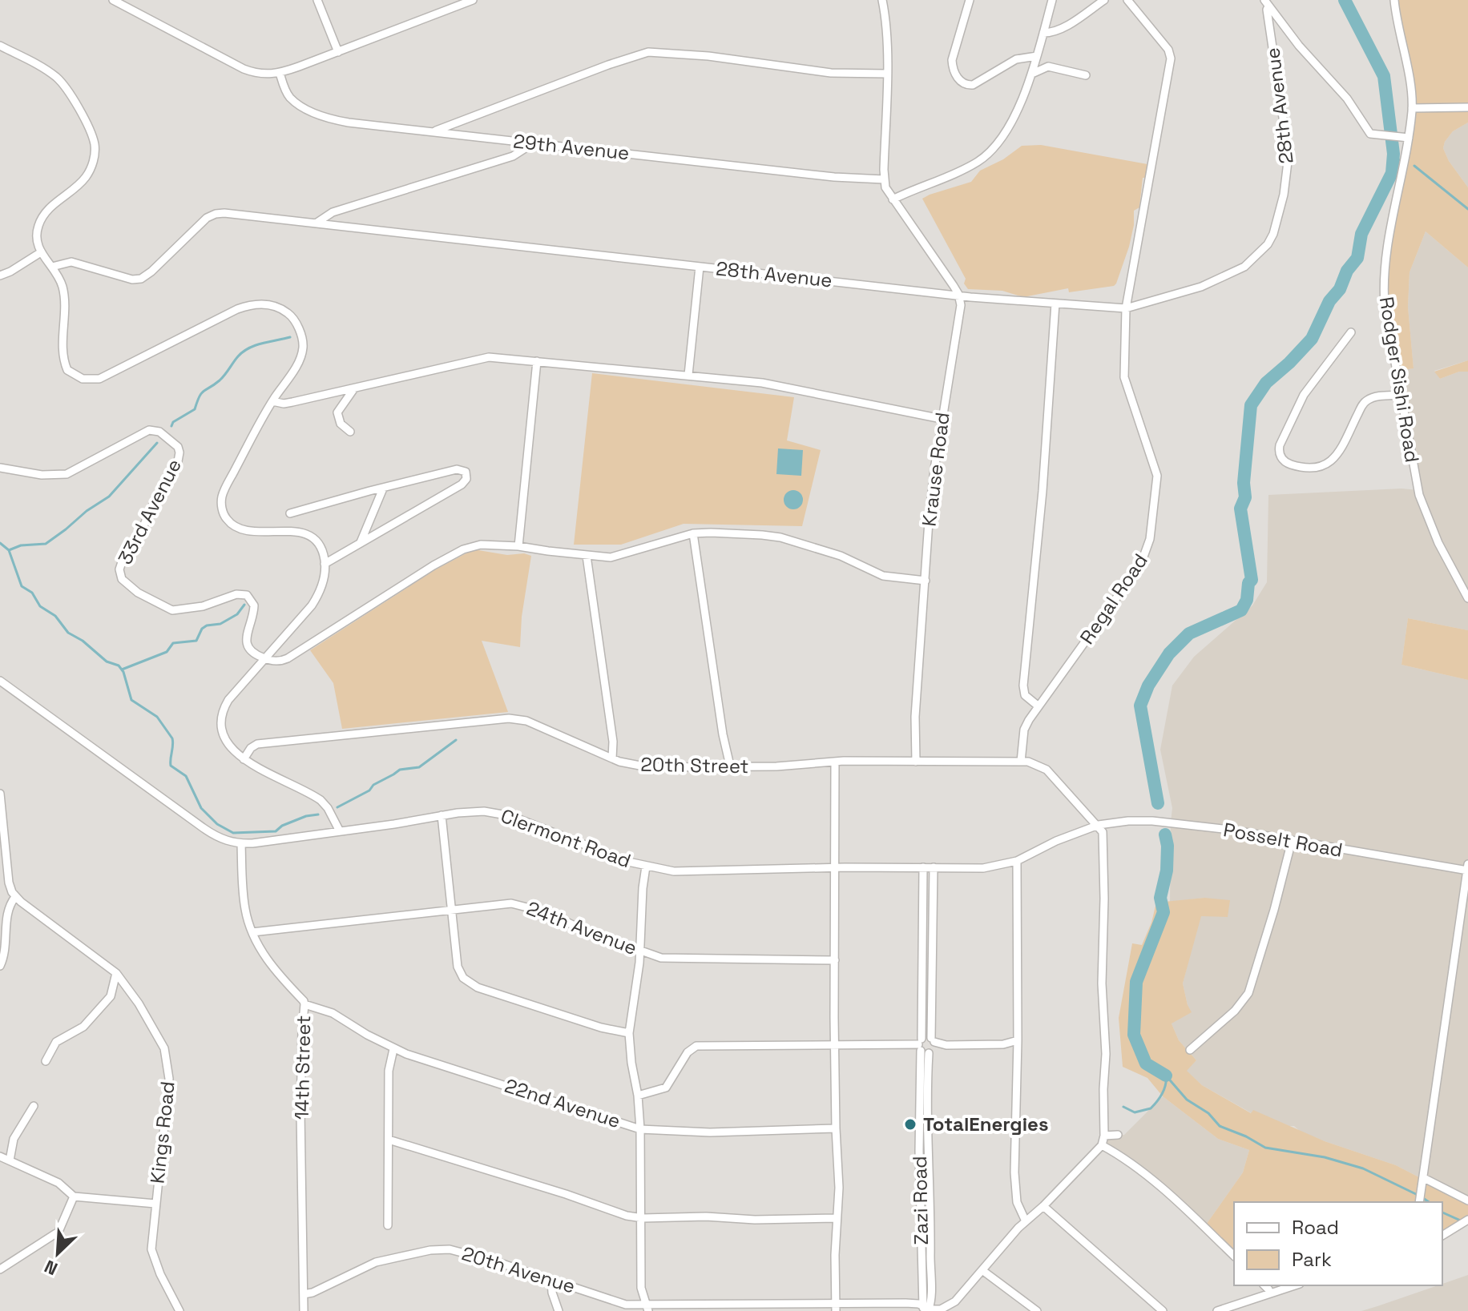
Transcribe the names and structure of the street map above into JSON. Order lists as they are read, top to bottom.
{
  "streets": {
    "street": [
      "28th Avenue",
      "29th Avenue",
      "Rodger Sishi Road",
      "Krause Road",
      "33rd Avenue",
      "Regal Road",
      "20th Street",
      "Clermont Road",
      "Posselt Road",
      "24th Avenue",
      "14th Street",
      "22nd Avenue",
      "Kings Road",
      "Zazi Road",
      "20th Avenue"
    ]
  },
  "crossings": [
    ["28th Avenue", "Krause Road"],
    ["28th Avenue", "Regal Road"],
    ["Krause Road", "20th Street"],
    ["Regal Road", "20th Street"],
    ["20th Street", "Clermont Road"],
    ["20th Street", "Posselt Road"],
    ["Clermont Road", "Posselt Road"],
    ["Clermont Road", "14th Street"],
    ["Clermont Road", "Zazi Road"],
    ["24th Avenue", "14th Street"],
    ["14th Street", "22nd Avenue"],
    ["14th Street", "20th Avenue"],
    ["Zazi Road", "20th Avenue"]
  ],
  "places": ["TotalEnergies"],
  "legend": ["Road", "Park"],
  "north": "bottom left"
}
